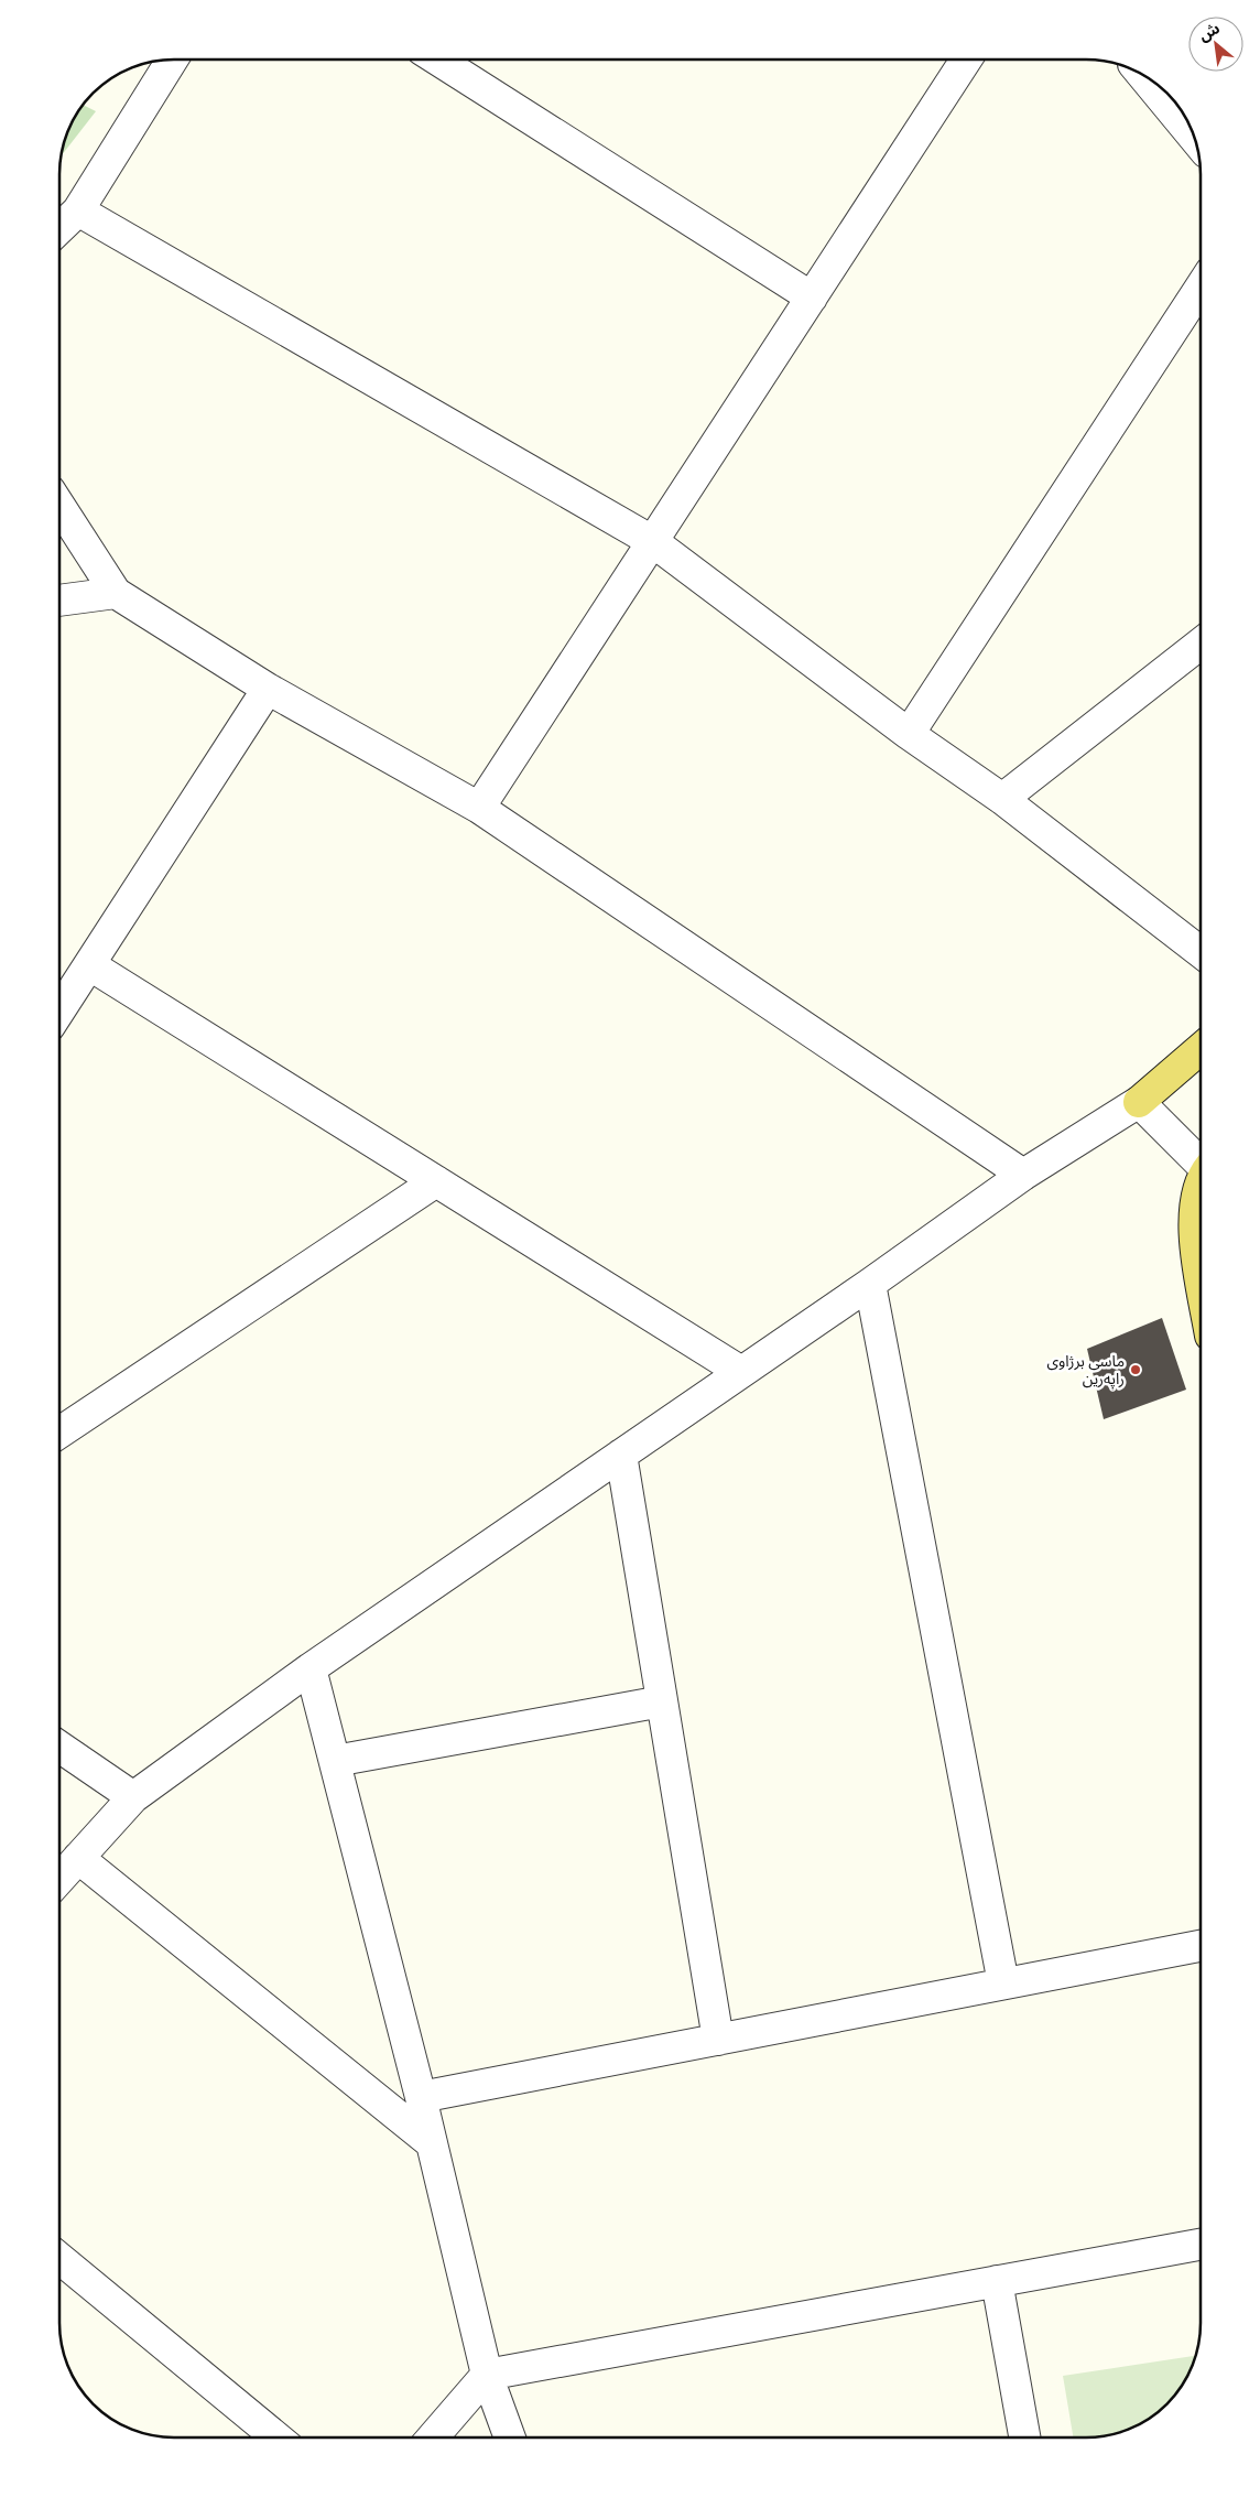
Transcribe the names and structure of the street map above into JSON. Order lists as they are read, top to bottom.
{
  "places": ["ماسی برژاوی راپەرین"],
  "north": "top left"
}
